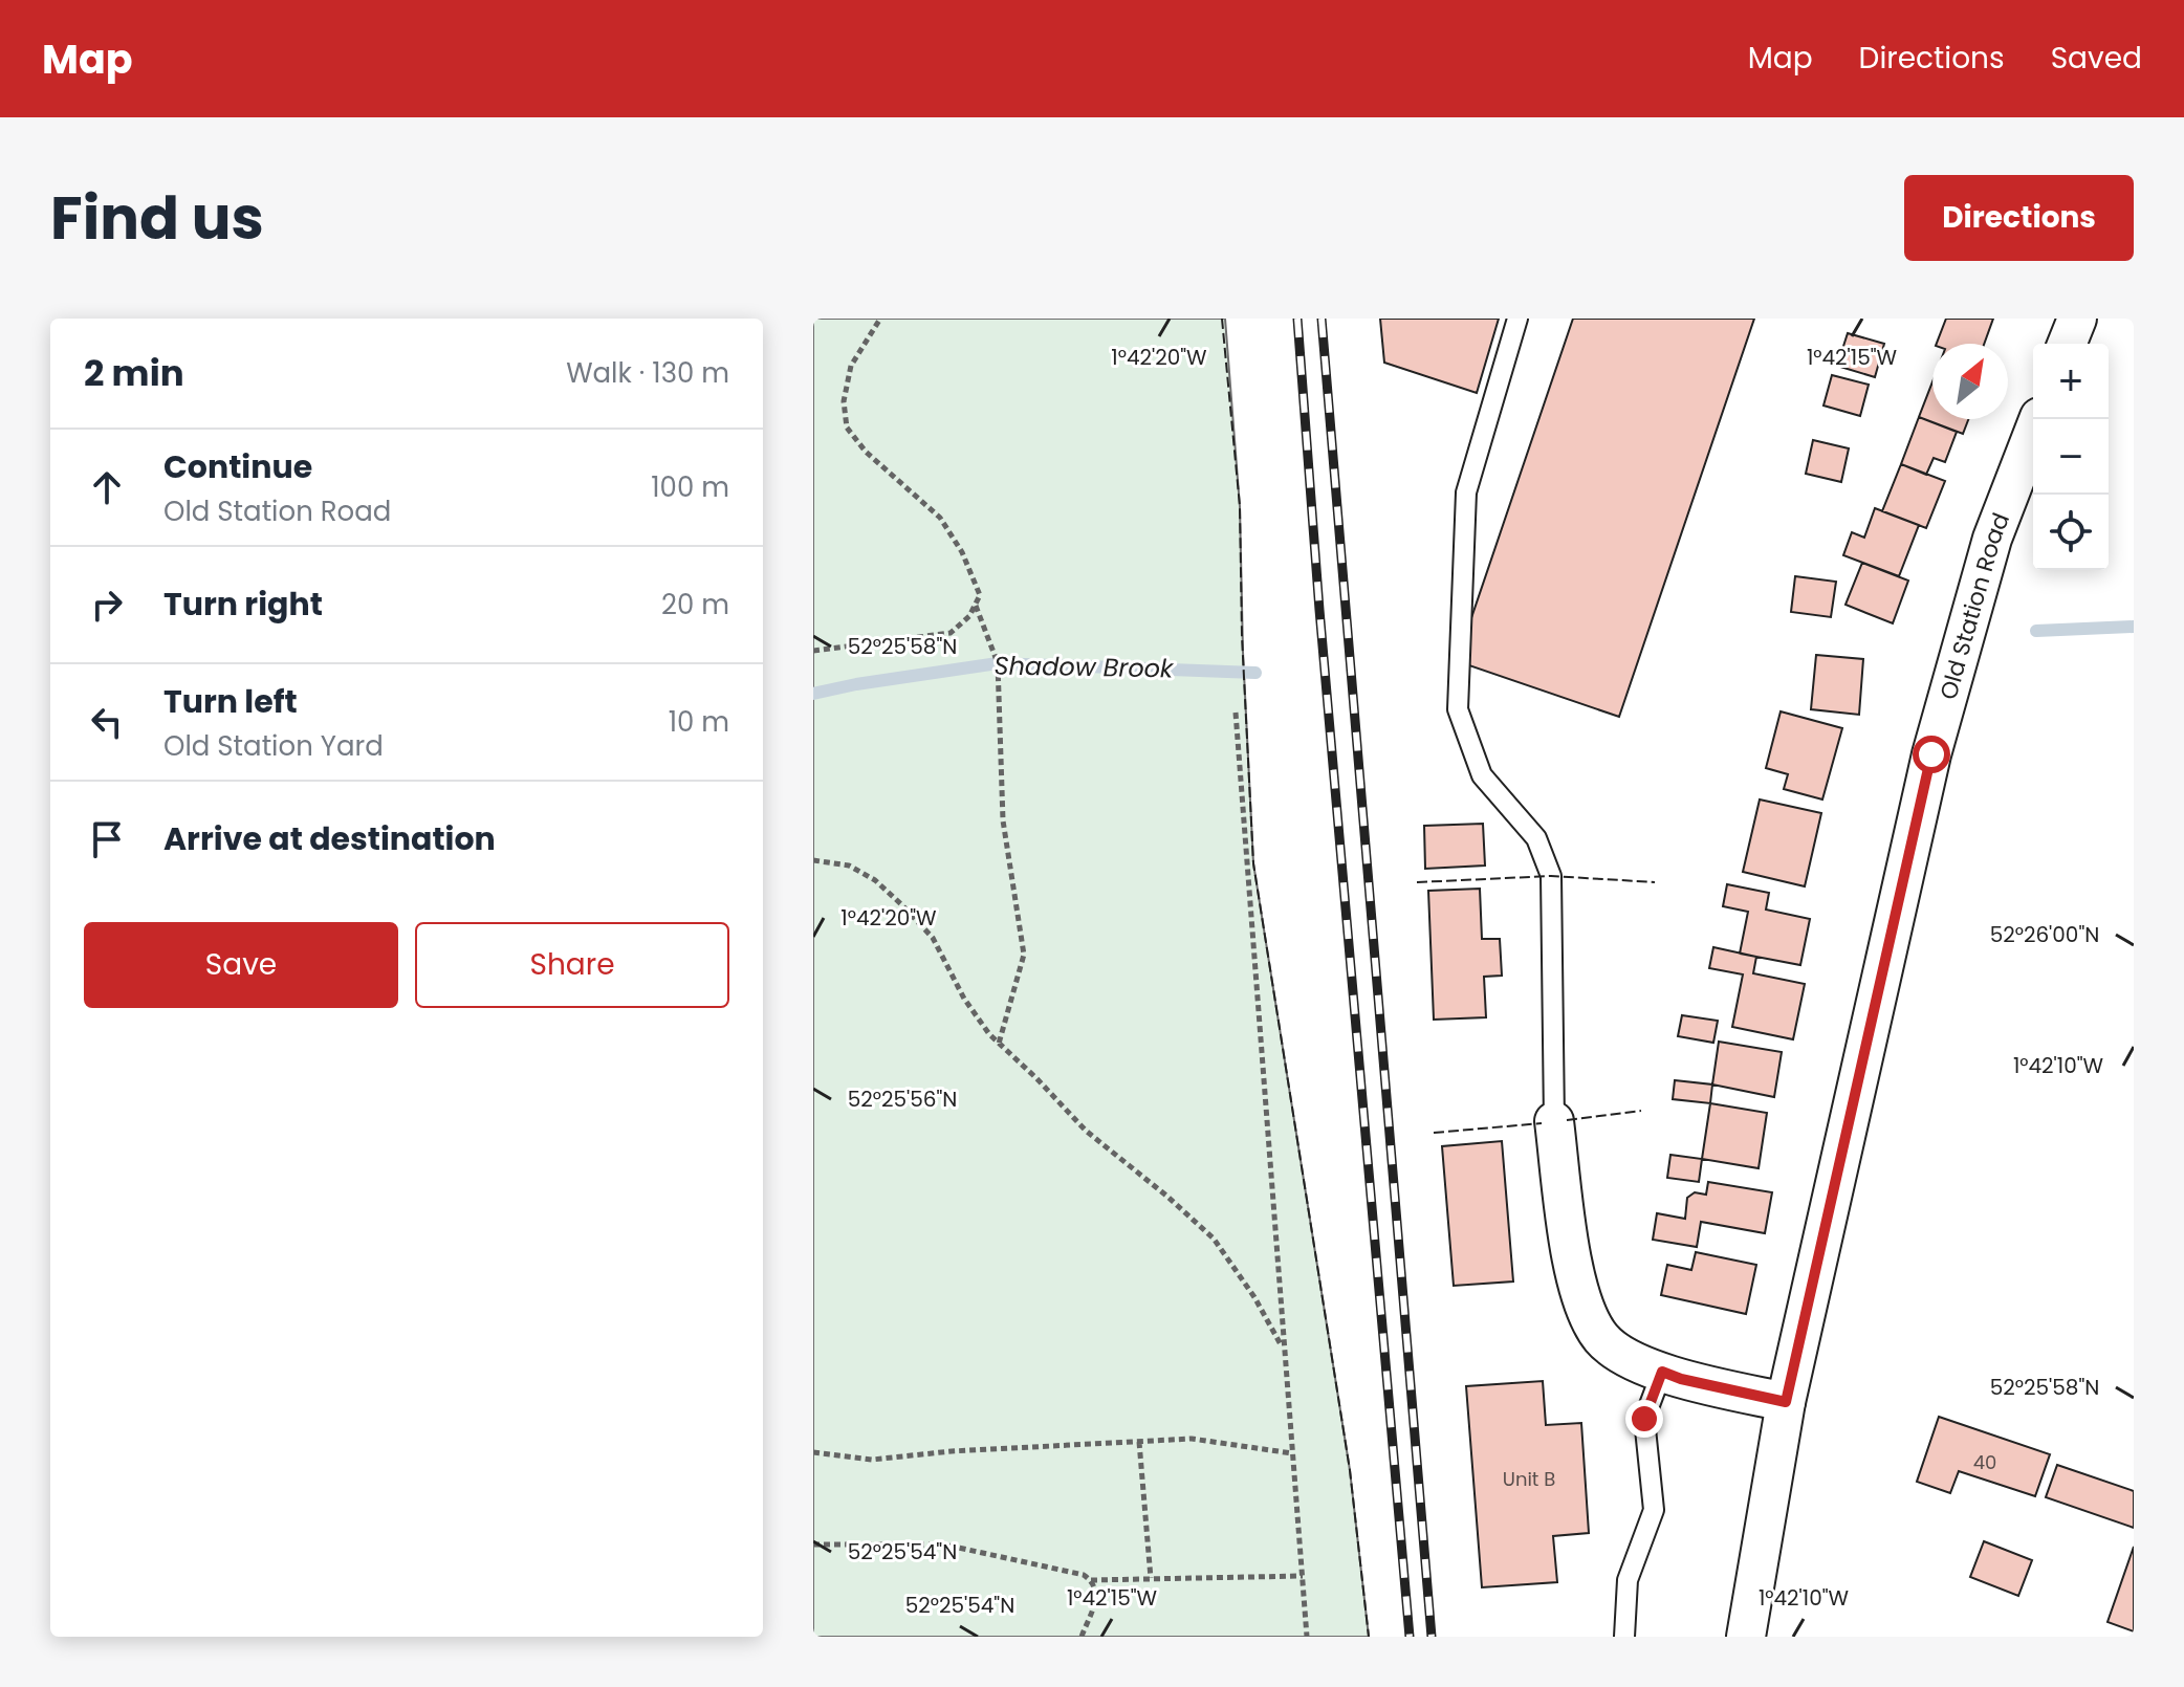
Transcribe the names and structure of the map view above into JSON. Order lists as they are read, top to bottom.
{
  "streets": {
    "street": ["Old Station Road"]
  },
  "water": ["Shadow Brook"],
  "house_numbers": ["40", "Unit B"],
  "north": "top right",
  "page": {
    "header": "Map",
    "nav": ["Map", "Directions", "Saved"],
    "title": "Find us",
    "buttons": [
      "Directions",
      ["Save", "Share"]
    ],
    "heading": ["2 min", "Walk · 130 m"],
    "map_buttons": ["+", "−"],
    "list": [
      ["Continue", "Old Station Road", "100 m"],
      ["Turn right", "20 m"],
      ["Turn left", "Old Station Yard", "10 m"],
      "Arrive at destination"
    ]
  },
  "coordinates": [
    "1°42'20\"W",
    "1°42'15\"W",
    "52°25'58\"N",
    "52°26'00\"N",
    "1°42'10\"W",
    "52°25'56\"N",
    "52°25'54\"N"
  ]
}
